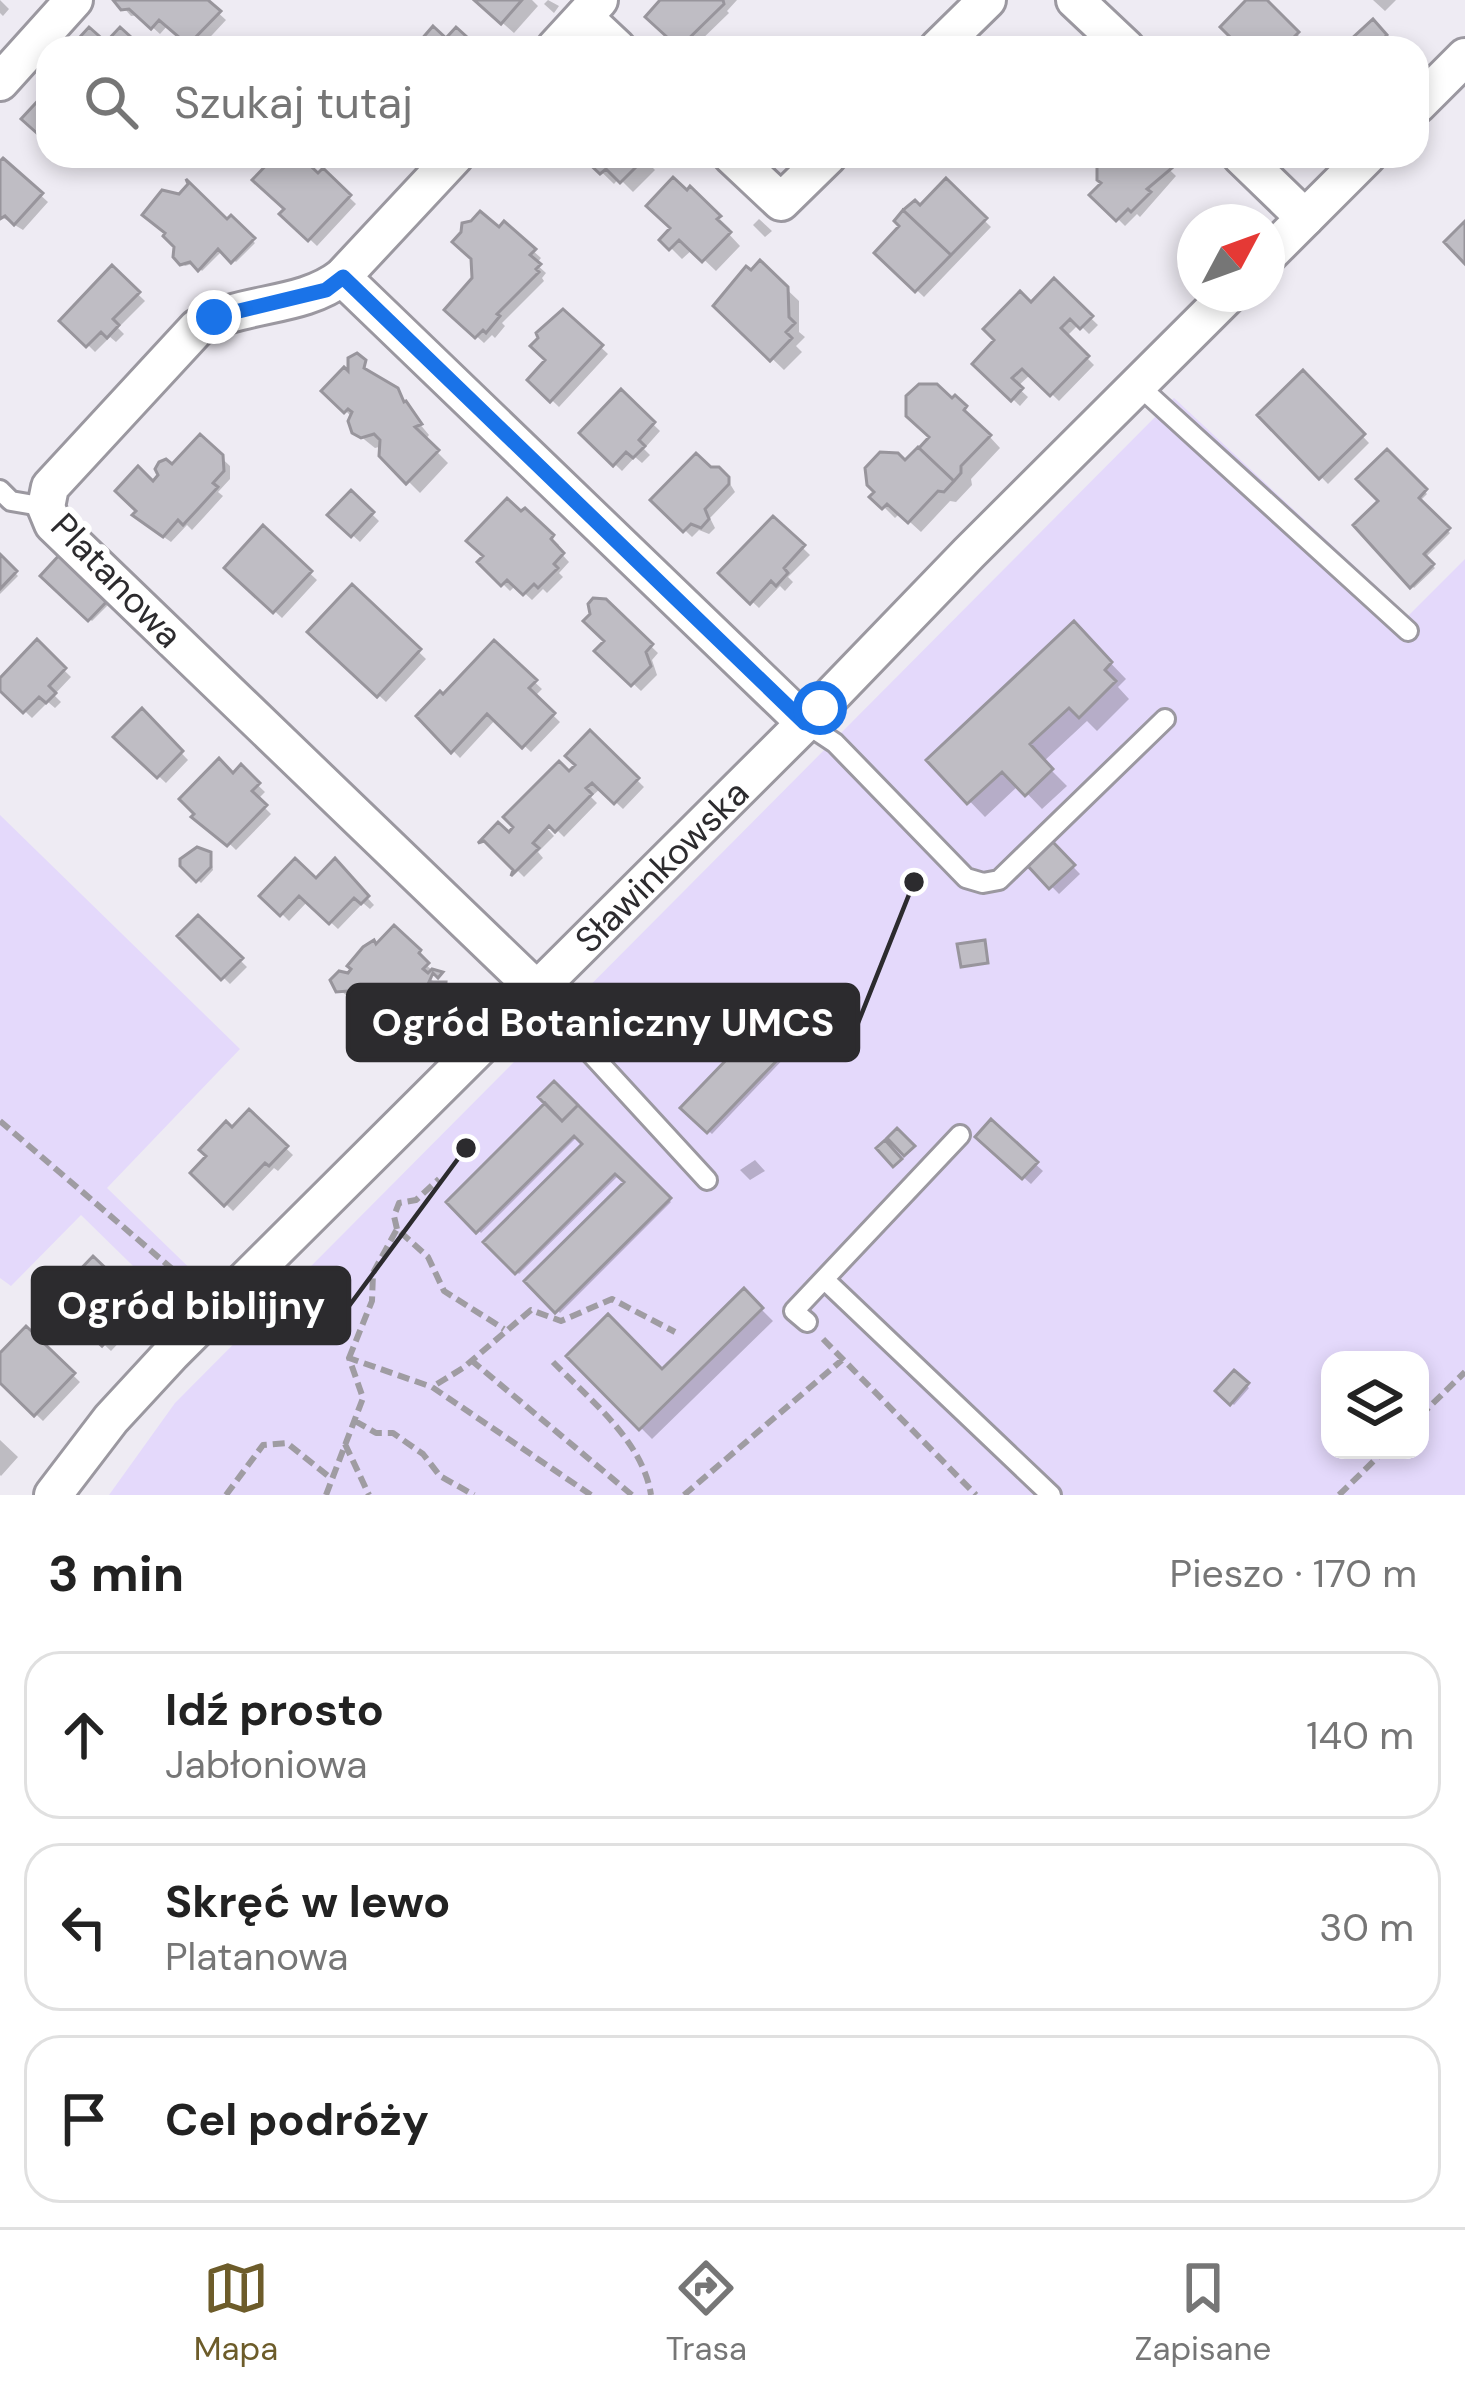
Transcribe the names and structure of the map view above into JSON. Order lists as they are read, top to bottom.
{
  "streets": {
    "street": ["Platanowa", "Sławinkowska"]
  },
  "crossings": [
    ["Platanowa", "Sławinkowska"]
  ],
  "places": ["Ogród Botaniczny UMCS", "Ogród biblijny"],
  "north": "top right",
  "page": {
    "search": "Szukaj tutaj",
    "heading": ["3 min", "Pieszo · 170 m"],
    "list": [
      ["Idź prosto", "Jabłoniowa", "140 m"],
      ["Skręć w lewo", "Platanowa", "30 m"],
      "Cel podróży"
    ],
    "nav": ["Mapa", "Trasa", "Zapisane"]
  }
}
